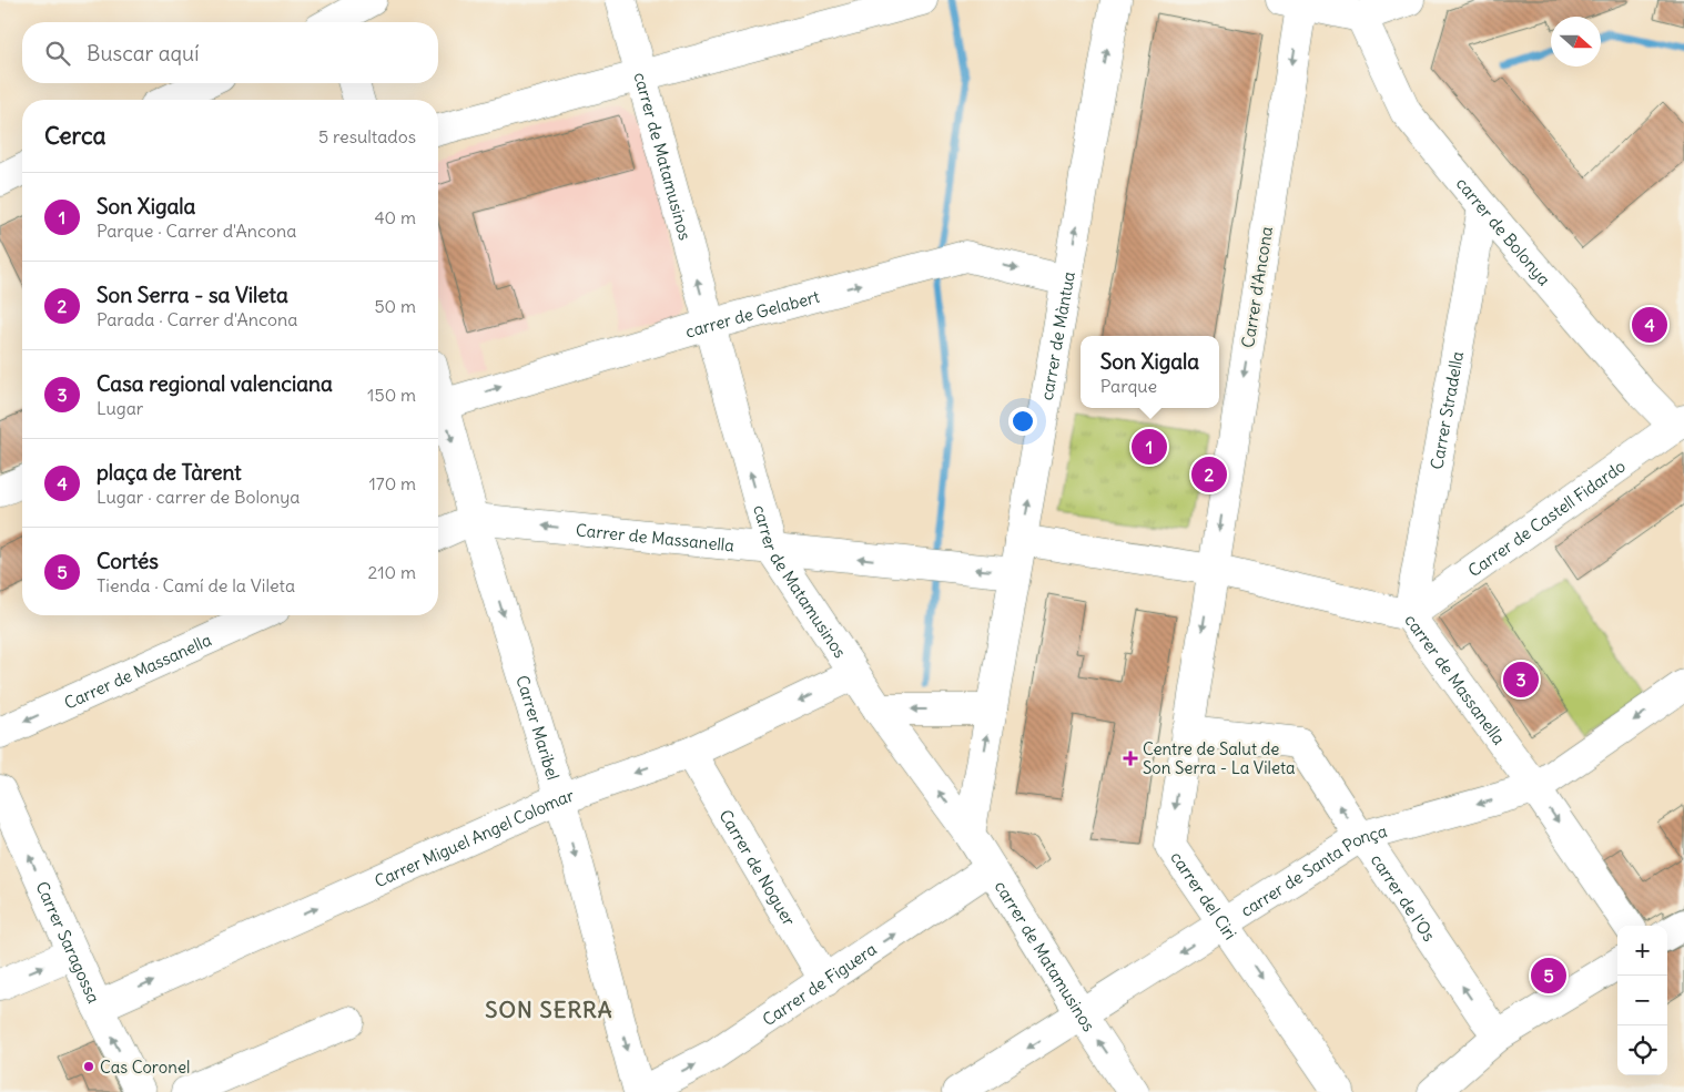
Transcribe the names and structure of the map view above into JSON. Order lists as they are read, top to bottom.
{
  "streets": {
    "street": [
      "carrer de Matamusinos",
      "carrer de Bolonya",
      "Carrer d'Ancona",
      "carrer de Gelabert",
      "carrer de Màntua",
      "Carrer Stradella",
      "Carrer de Castell Fidardo",
      "Carrer de Massanella",
      "carrer de Massanella",
      "Carrer Maribel",
      "Carrer Miguel Angel Colomar",
      "Carrer de Noguer",
      "carrer de Santa Ponça",
      "carrer del Ciri",
      "carrer de l'Os",
      "Carrer Saragossa",
      "Carrer de Figuera"
    ]
  },
  "crossings": [
    ["carrer de Matamusinos", "carrer de Gelabert"],
    ["carrer de Matamusinos", "carrer de Màntua"],
    ["carrer de Matamusinos", "Carrer de Massanella"],
    ["carrer de Matamusinos", "Carrer Miguel Angel Colomar"],
    ["carrer de Matamusinos", "carrer de Santa Ponça"],
    ["carrer de Matamusinos", "Carrer de Figuera"],
    ["carrer de Bolonya", "Carrer Stradella"],
    ["carrer de Bolonya", "Carrer de Castell Fidardo"],
    ["Carrer d'Ancona", "carrer de Massanella"],
    ["Carrer d'Ancona", "carrer del Ciri"],
    ["carrer de Gelabert", "carrer de Màntua"],
    ["carrer de Gelabert", "Carrer Maribel"],
    ["carrer de Màntua", "Carrer de Massanella"],
    ["carrer de Màntua", "carrer de Massanella"],
    ["Carrer Stradella", "Carrer de Castell Fidardo"],
    ["Carrer Stradella", "carrer de Massanella"],
    ["Carrer de Castell Fidardo", "carrer de Massanella"],
    ["Carrer de Massanella", "Carrer Maribel"],
    ["carrer de Massanella", "carrer de Santa Ponça"],
    ["carrer de Massanella", "carrer del Ciri"],
    ["Carrer Maribel", "Carrer Miguel Angel Colomar"],
    ["Carrer Maribel", "Carrer de Figuera"],
    ["Carrer Miguel Angel Colomar", "Carrer de Noguer"],
    ["Carrer Miguel Angel Colomar", "Carrer Saragossa"],
    ["Carrer de Noguer", "Carrer de Figuera"],
    ["carrer de Santa Ponça", "carrer del Ciri"],
    ["carrer de Santa Ponça", "carrer de l'Os"],
    ["carrer del Ciri", "carrer de l'Os"]
  ],
  "one_way": [
    "carrer de Matamusinos",
    "Carrer d'Ancona",
    "carrer de Màntua",
    "Carrer de Massanella",
    "Carrer Maribel",
    "carrer del Ciri",
    "carrer de l'Os",
    "Carrer Saragossa",
    "Carrer de Figuera"
  ],
  "districts": ["SON SERRA"],
  "places": {
    "health": ["Centre de Salut de Son Serra - La Vileta"],
    "other": ["Cas Coronel"]
  },
  "north": "right",
  "page": {
    "search": "Buscar aquí",
    "heading": ["Cerca", "5 resultados"],
    "list": [
      {
        "mark": "1",
        "name": "Son Xigala",
        "note": "Parque · Carrer d'Ancona",
        "value": "40 m"
      },
      {
        "mark": "2",
        "name": "Son Serra - sa Vileta",
        "note": "Parada · Carrer d'Ancona",
        "value": "50 m"
      },
      {
        "mark": "3",
        "name": "Casa regional valenciana",
        "note": "Lugar",
        "value": "150 m"
      },
      {
        "mark": "4",
        "name": "plaça de Tàrent",
        "note": "Lugar · carrer de Bolonya",
        "value": "170 m"
      },
      {
        "mark": "5",
        "name": "Cortés",
        "note": "Tienda · Camí de la Vileta",
        "value": "210 m"
      }
    ],
    "pins": [
      "4",
      "1",
      "2",
      "3",
      "5"
    ],
    "popup": ["Son Xigala", "Parque"],
    "map_buttons": ["+", "−"]
  }
}
